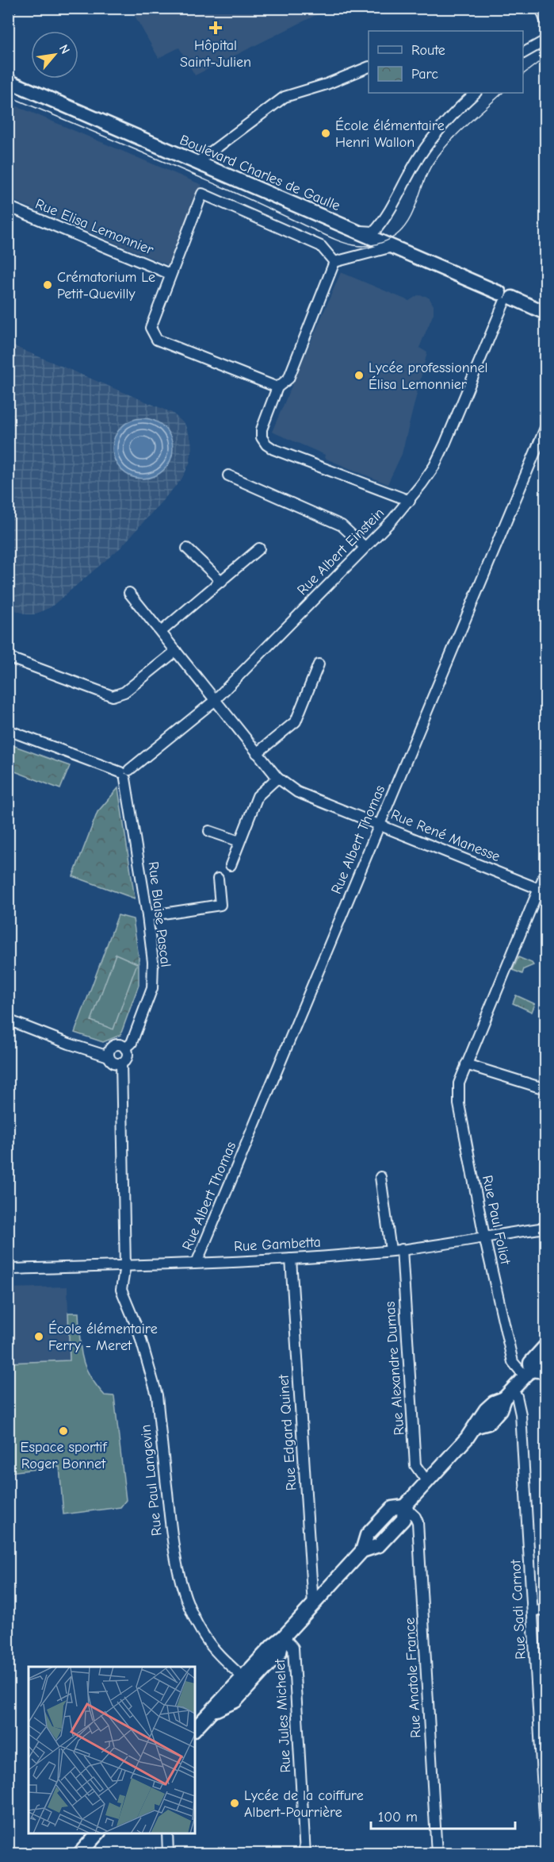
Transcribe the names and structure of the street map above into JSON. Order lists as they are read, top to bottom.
{
  "streets": {
    "main road": ["Boulevard Charles de Gaulle"],
    "street": [
      "Rue Elisa Lemonnier",
      "Rue Albert Einstein",
      "Rue René Manesse",
      "Rue Albert Thomas",
      "Rue Blaise Pascal",
      "Rue Paul Foliot",
      "Rue Gambetta",
      "Rue Alexandre Dumas",
      "Rue Edgard Quinet",
      "Rue Paul Langevin",
      "Rue Sadi Carnot",
      "Rue Anatole France",
      "Rue Jules Michelet"
    ]
  },
  "crossings": [
    ["Boulevard Charles de Gaulle", "Rue Albert Einstein"],
    ["Rue Albert Einstein", "Rue René Manesse"],
    ["Rue Albert Einstein", "Rue Blaise Pascal"],
    ["Rue René Manesse", "Rue Albert Thomas"],
    ["Rue René Manesse", "Rue Paul Foliot"],
    ["Rue Albert Thomas", "Rue Gambetta"],
    ["Rue Paul Foliot", "Rue Gambetta"],
    ["Rue Gambetta", "Rue Alexandre Dumas"],
    ["Rue Gambetta", "Rue Edgard Quinet"],
    ["Rue Gambetta", "Rue Paul Langevin"]
  ],
  "places": {
    "health": ["Hôpital Saint-Julien"],
    "other": [
      "École élémentaire Henri Wallon",
      "Crématorium Le Petit-Quevilly",
      "Lycée professionnel Élisa Lemonnier",
      "École élémentaire Ferry - Meret",
      "Espace sportif Roger Bonnet",
      "Lycée de la coiffure Albert-Pourrière"
    ]
  },
  "legend": ["Route", "Parc"],
  "scale_bar": "100 m",
  "north": "top right"
}
